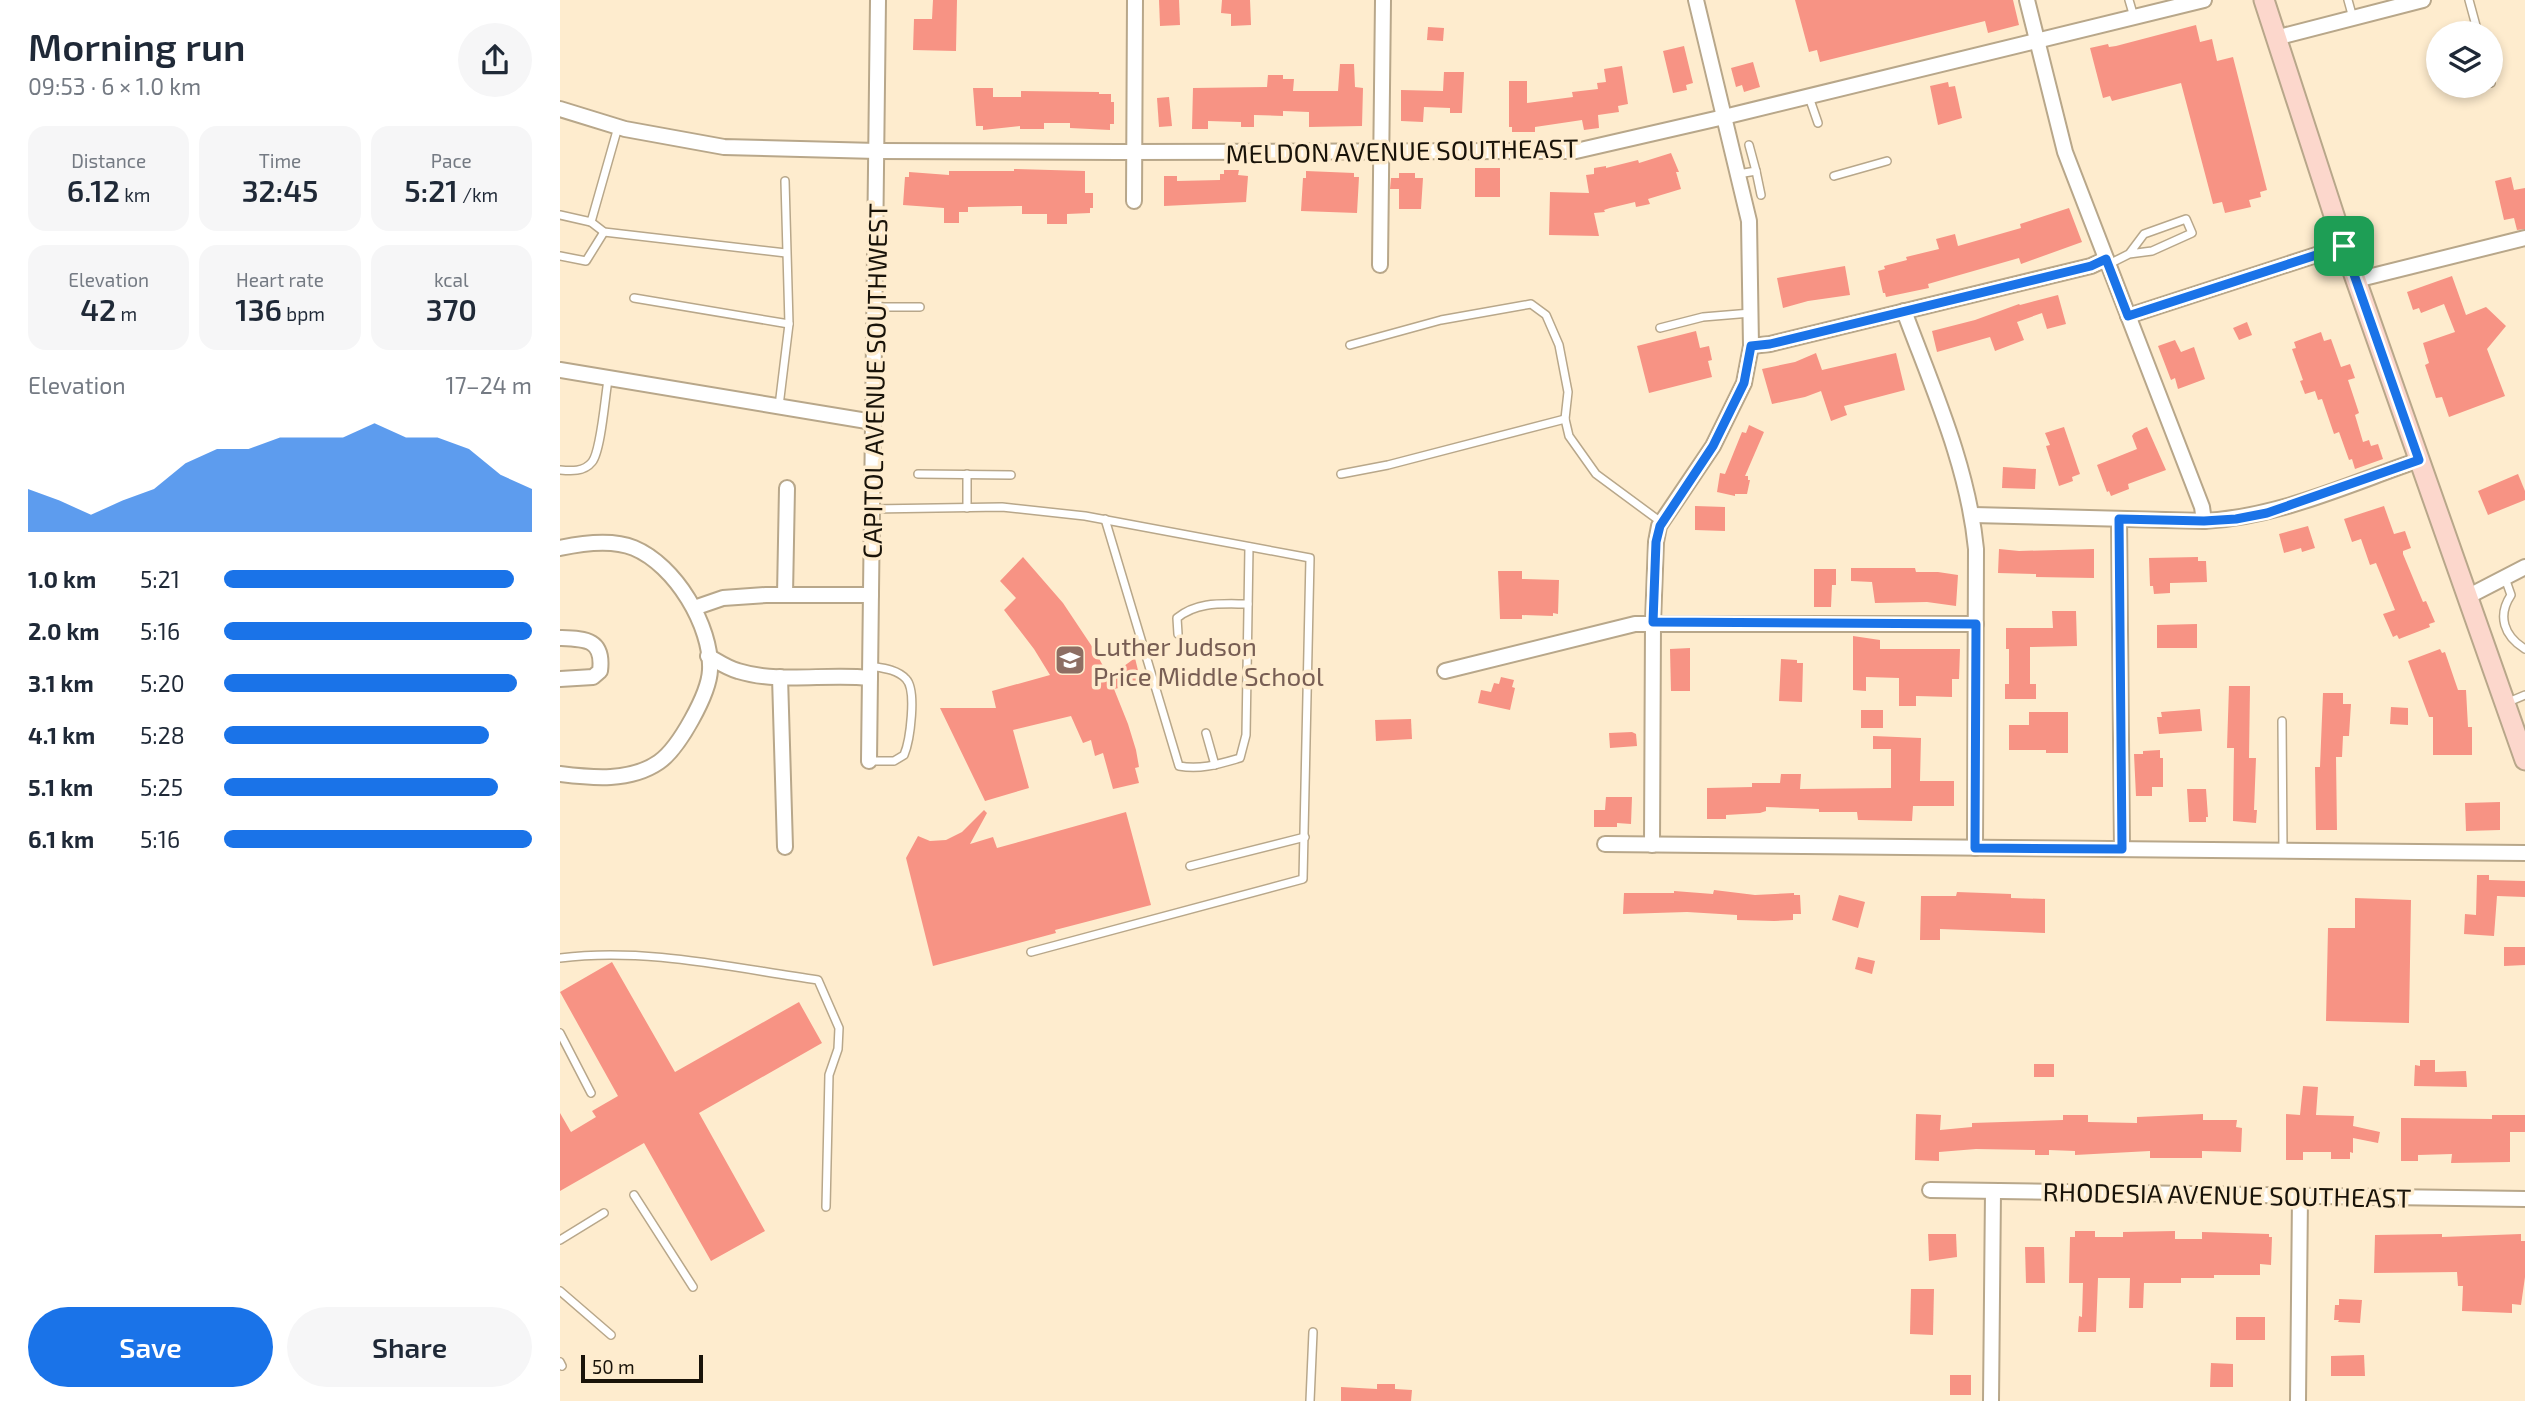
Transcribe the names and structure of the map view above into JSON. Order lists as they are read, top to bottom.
{
  "streets": {
    "street": ["MELDON AVENUE SOUTHEAST", "CAPITOL AVENUE SOUTHWEST", "RHODESIA AVENUE SOUTHEAST"]
  },
  "crossings": [
    ["MELDON AVENUE SOUTHEAST", "CAPITOL AVENUE SOUTHWEST"]
  ],
  "places": {
    "school or university": ["Luther Judson Price Middle School"]
  },
  "scale_bar": "50 m",
  "page": {
    "heading": ["Morning run", "09:53 · 6 × 1.0 km"],
    "stats": [
      ["Distance", "6.12 km"],
      ["Time", "32:45"],
      ["Pace", "5:21 /km"],
      ["Elevation", "42 m"],
      ["Heart rate", "136 bpm"],
      ["kcal", "370"]
    ],
    "chart": ["Elevation", "17–24 m"],
    "list": [
      {
        "name": "1.0 km",
        "note": "5:21"
      },
      {
        "name": "2.0 km",
        "note": "5:16"
      },
      {
        "name": "3.1 km",
        "note": "5:20"
      },
      {
        "name": "4.1 km",
        "note": "5:28"
      },
      {
        "name": "5.1 km",
        "note": "5:25"
      },
      {
        "name": "6.1 km",
        "note": "5:16"
      }
    ],
    "buttons": ["Save", "Share"],
    "scale": "50 m"
  }
}
